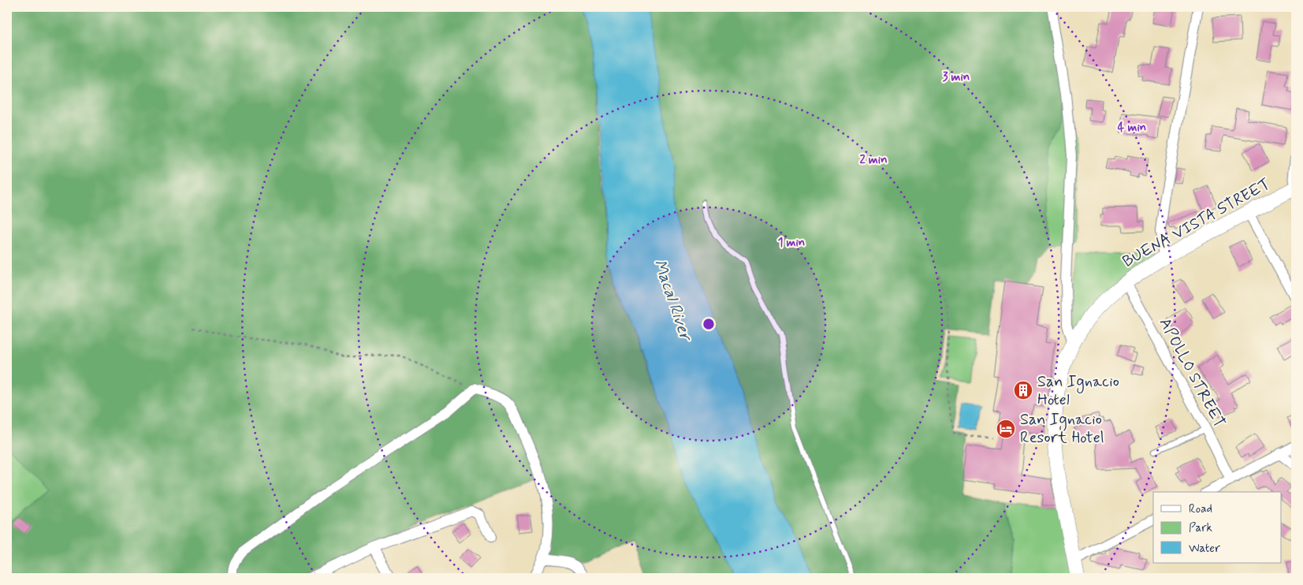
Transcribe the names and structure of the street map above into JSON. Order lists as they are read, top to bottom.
{
  "streets": {
    "main road": ["BUENA VISTA STREET"],
    "street": ["APOLLO STREET"]
  },
  "crossings": [
    ["BUENA VISTA STREET", "APOLLO STREET"]
  ],
  "water": ["Macal River"],
  "places": {
    "building": ["San Ignacio Hotel"],
    "hotel": ["San Ignacio Resort Hotel"]
  },
  "legend": ["Road", "Park", "Water"],
  "rings": [
    "3 min",
    "4 min",
    "2 min",
    "1 min"
  ]
}
